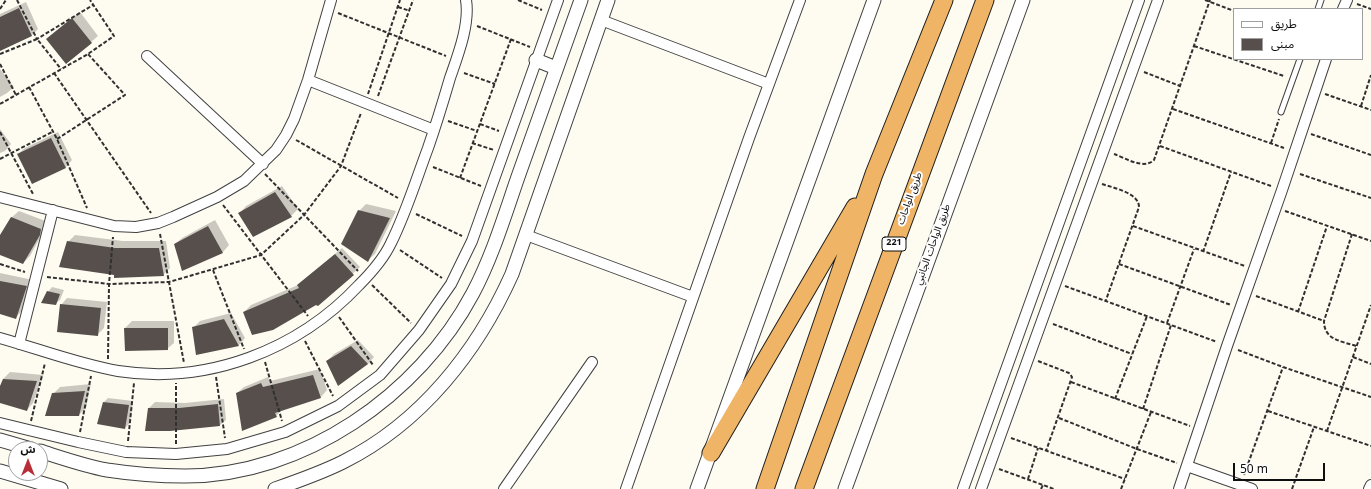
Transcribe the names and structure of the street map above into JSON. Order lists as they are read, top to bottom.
{
  "streets": {
    "highway": ["طريق الواحات", "221"],
    "street": ["طريق الواحات الجانبي"]
  },
  "legend": ["طريق", "مبنى"],
  "scale_bar": "50 m",
  "north": "top"
}
